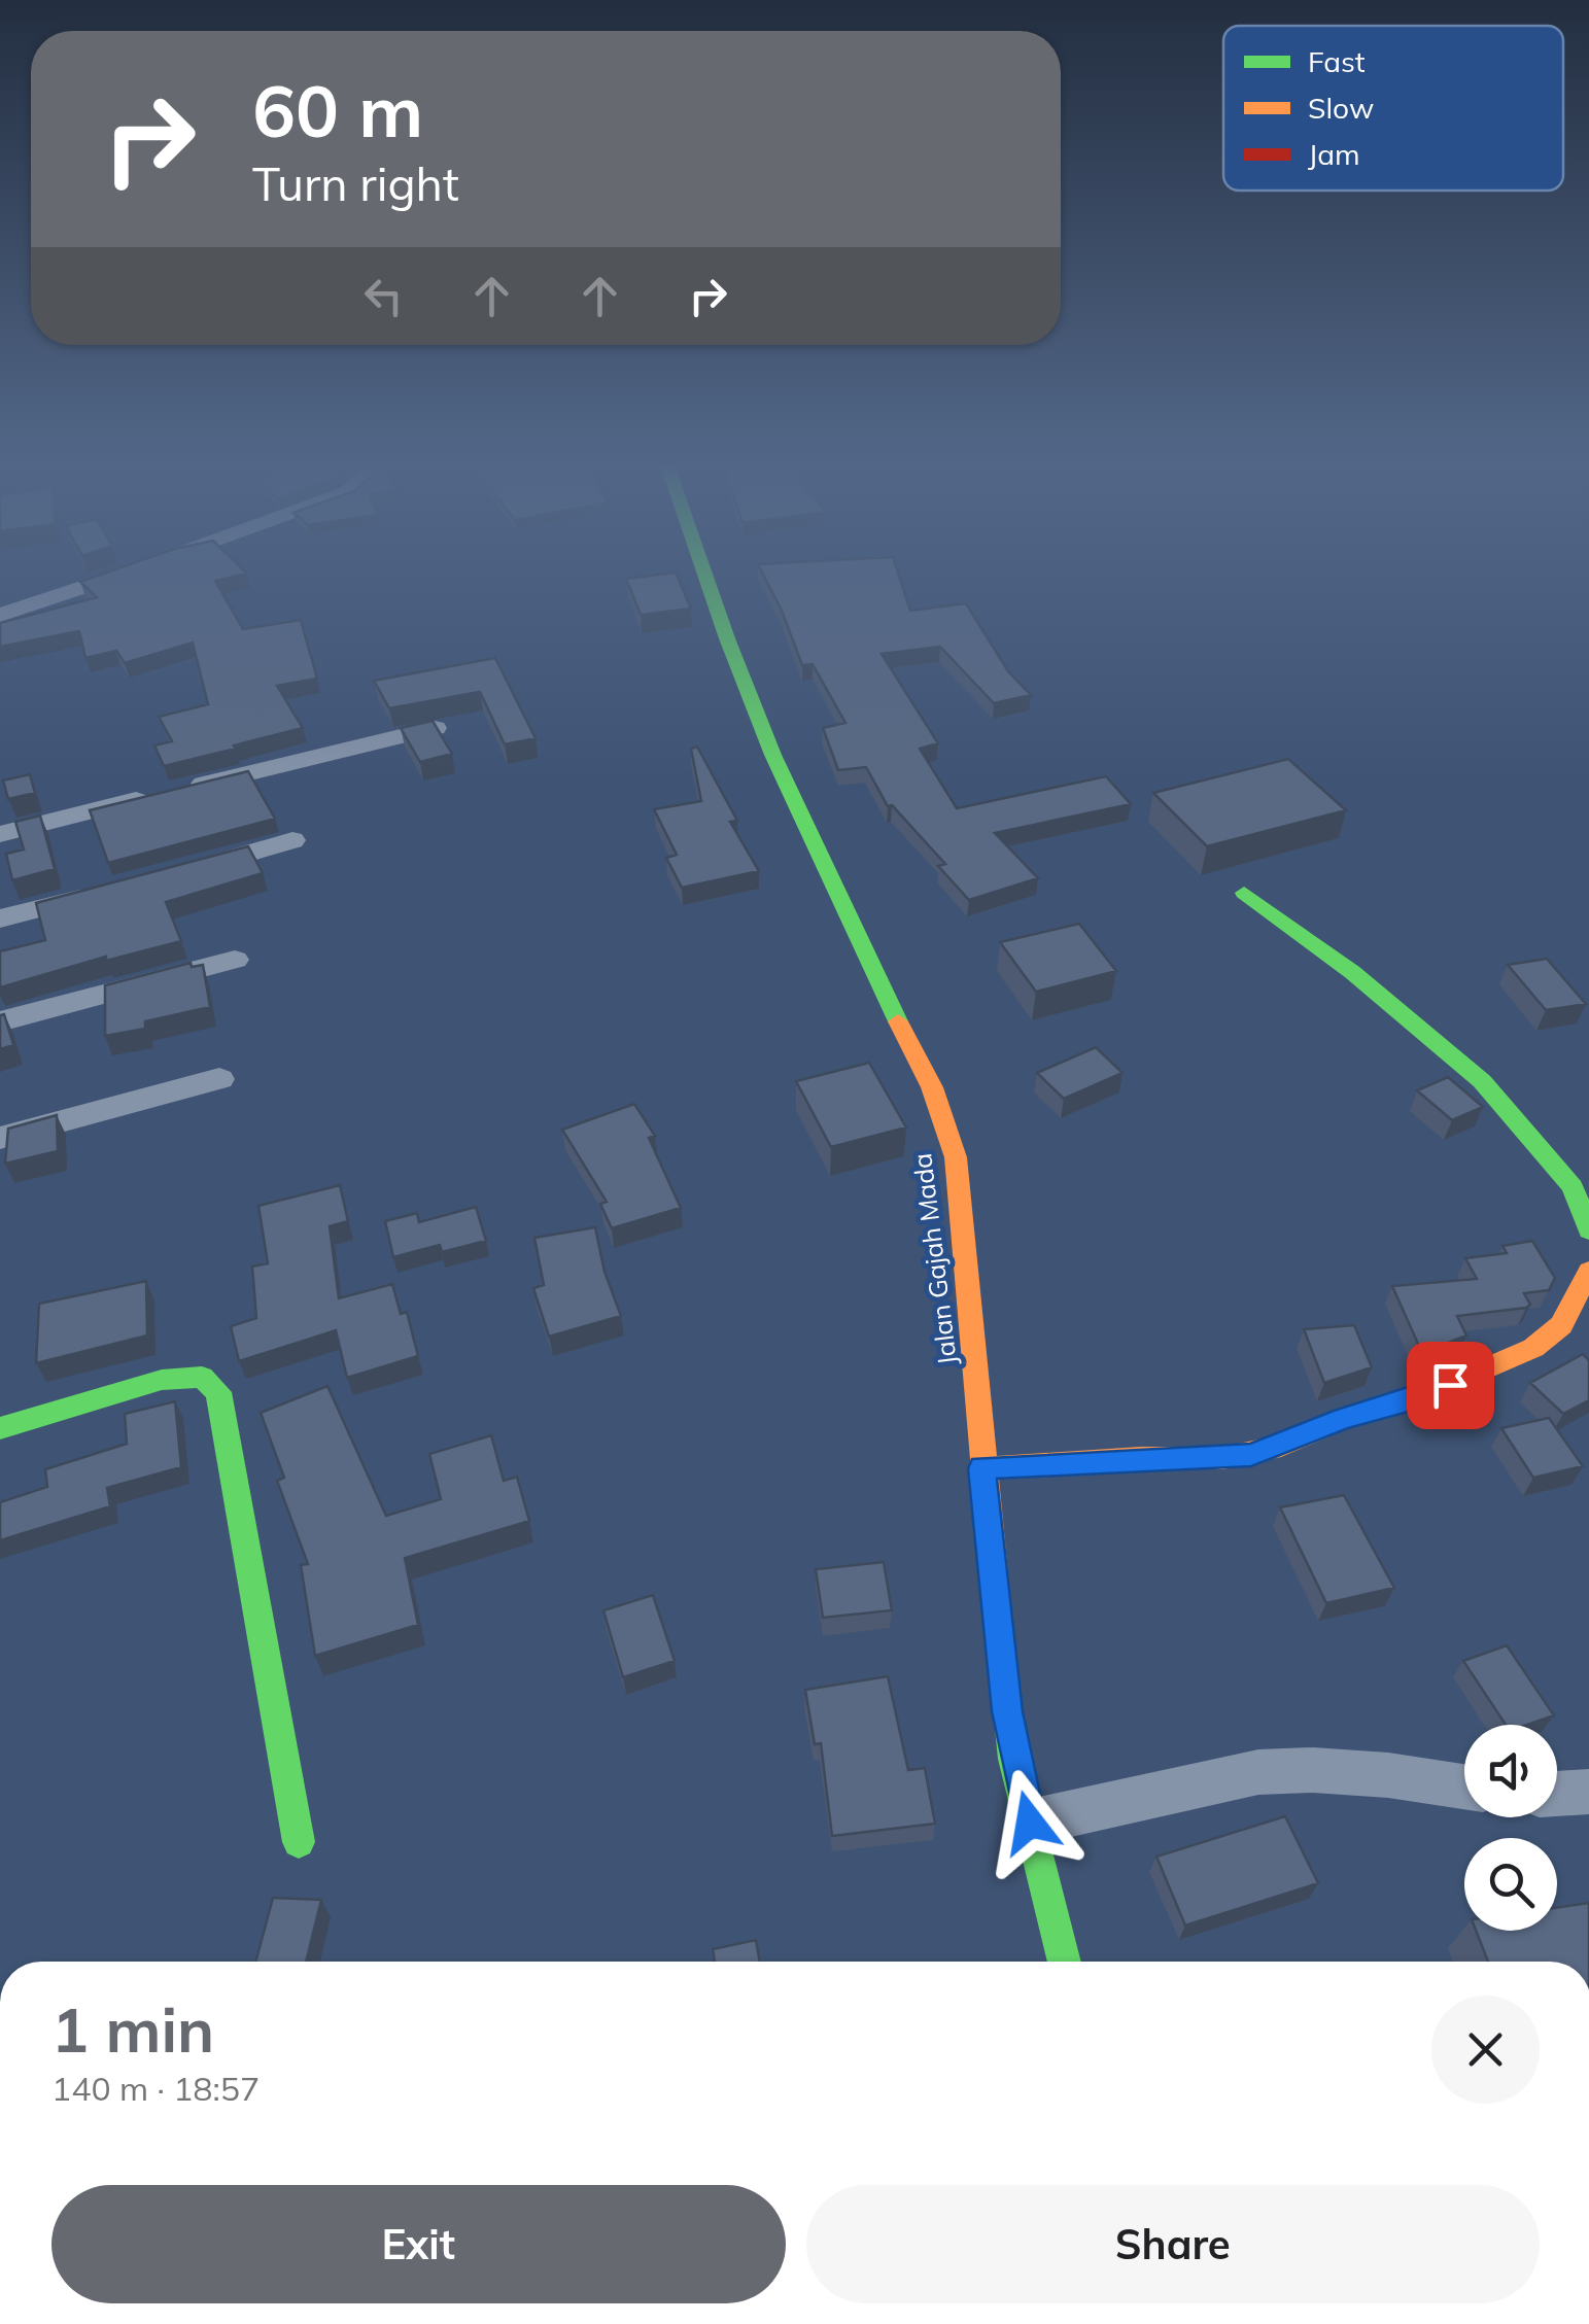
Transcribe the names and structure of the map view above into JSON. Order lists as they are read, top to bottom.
{
  "streets": {
    "main road": ["Jalan Gajah Mada"]
  },
  "legend": ["Fast", "Slow", "Jam"],
  "page": {
    "turn": ["60 m", "Turn right"],
    "heading": ["1 min", "140 m · 18:57"],
    "buttons": ["Exit", "Share"]
  }
}
